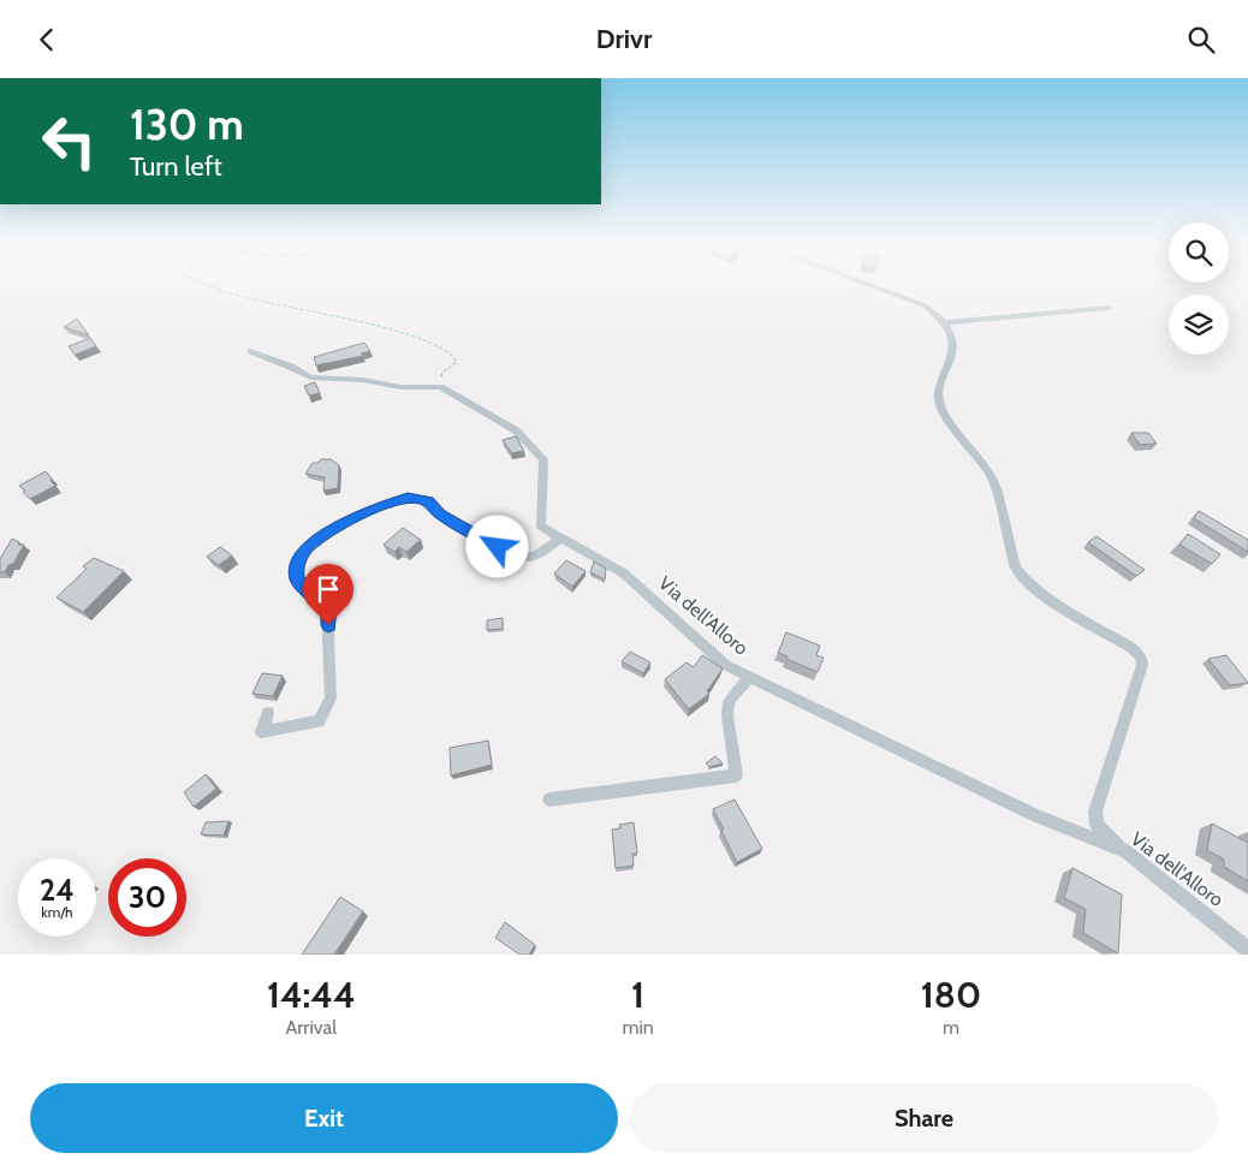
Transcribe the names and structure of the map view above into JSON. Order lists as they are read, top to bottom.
{
  "streets": {
    "street": ["Via dell'Alloro"]
  },
  "page": {
    "header": "Drivr",
    "turn": ["130 m", "Turn left"],
    "speed": "24 km/h",
    "limit": "30",
    "eta": [
      "14:44",
      "Arrival",
      "1",
      "min",
      "180",
      "m"
    ],
    "buttons": ["Exit", "Share"]
  }
}
